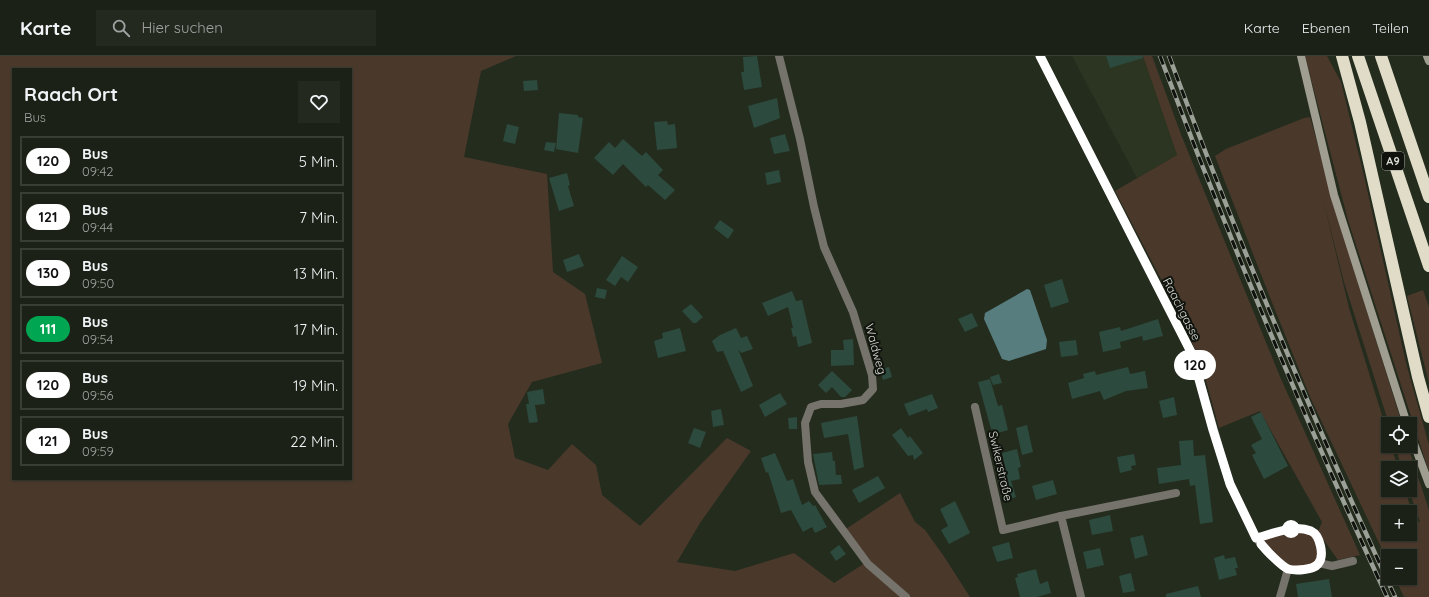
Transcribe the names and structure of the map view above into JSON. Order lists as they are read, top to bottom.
{
  "streets": {
    "highway": ["A9"],
    "street": ["Raachgasse", "Waldweg", "Swikerstraße"]
  },
  "lines": ["bus line 120"],
  "page": {
    "header": "Karte",
    "search": "Hier suchen",
    "nav": ["Karte", "Ebenen", "Teilen"],
    "on_map": "120",
    "heading": ["Raach Ort", "Bus"],
    "list": [
      {
        "mark": "120",
        "name": "Bus",
        "note": "09:42",
        "value": "5 Min."
      },
      {
        "mark": "121",
        "name": "Bus",
        "note": "09:44",
        "value": "7 Min."
      },
      {
        "mark": "130",
        "name": "Bus",
        "note": "09:50",
        "value": "13 Min."
      },
      {
        "mark": "111",
        "name": "Bus",
        "note": "09:54",
        "value": "17 Min."
      },
      {
        "mark": "120",
        "name": "Bus",
        "note": "09:56",
        "value": "19 Min."
      },
      {
        "mark": "121",
        "name": "Bus",
        "note": "09:59",
        "value": "22 Min."
      }
    ],
    "map_buttons": ["+", "−"]
  }
}
